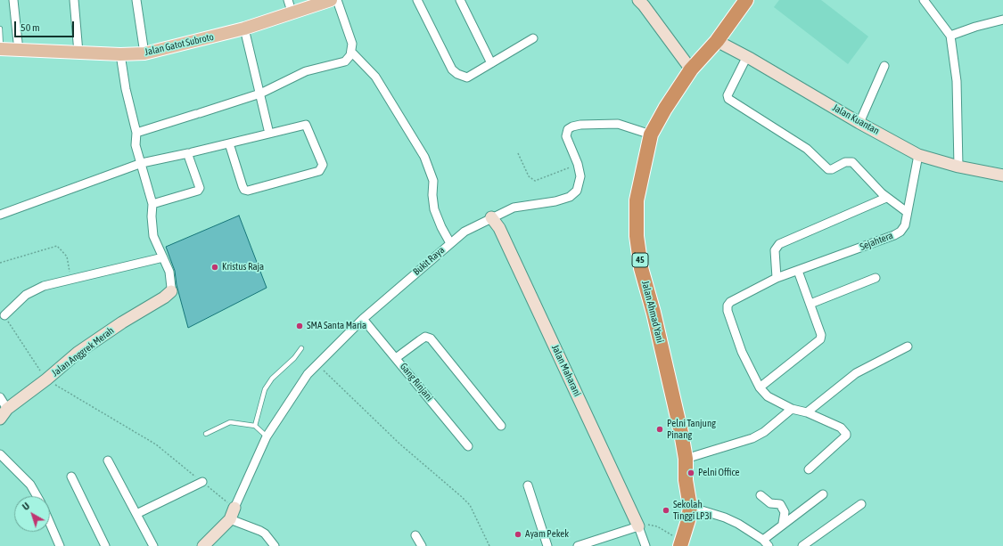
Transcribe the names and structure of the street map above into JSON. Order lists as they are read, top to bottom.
{
  "streets": {
    "highway": ["45", "Jalan Ahmad Yani"],
    "main road": ["Jalan Gatot Subroto"],
    "street": [
      "Jalan Kuantan",
      "Sejahtera",
      "Bukit Raya",
      "Jalan Anggrek Merah",
      "Jalan Maharani",
      "Gang Rinjani"
    ]
  },
  "crossings": [
    ["Jalan Kuantan", "Sejahtera"],
    ["Jalan Kuantan", "Jalan Ahmad Yani"],
    ["Bukit Raya", "Jalan Ahmad Yani"],
    ["Bukit Raya", "Jalan Maharani"],
    ["Bukit Raya", "Gang Rinjani"]
  ],
  "places": [
    "Kristus Raja",
    "SMA Santa Maria",
    "Pelni Tanjung Pinang",
    "Pelni Office",
    "Sekolah Tinggi LP3I",
    "Ayam Pekek"
  ],
  "scale_bar": "50 m",
  "north": "top left"
}
